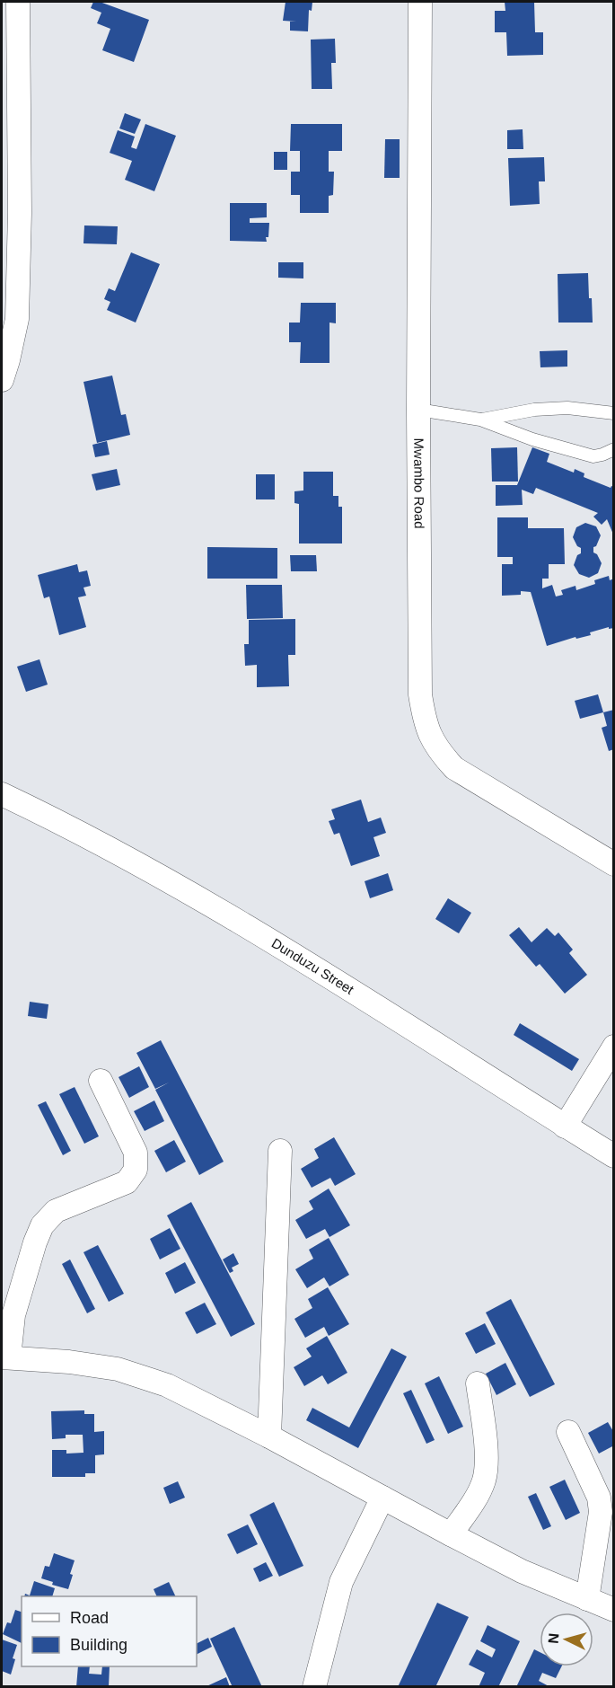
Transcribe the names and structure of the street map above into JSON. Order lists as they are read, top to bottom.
{
  "streets": {
    "street": ["Mwambo Road", "Dunduzu Street"]
  },
  "legend": ["Road", "Building"],
  "north": "left"
}
